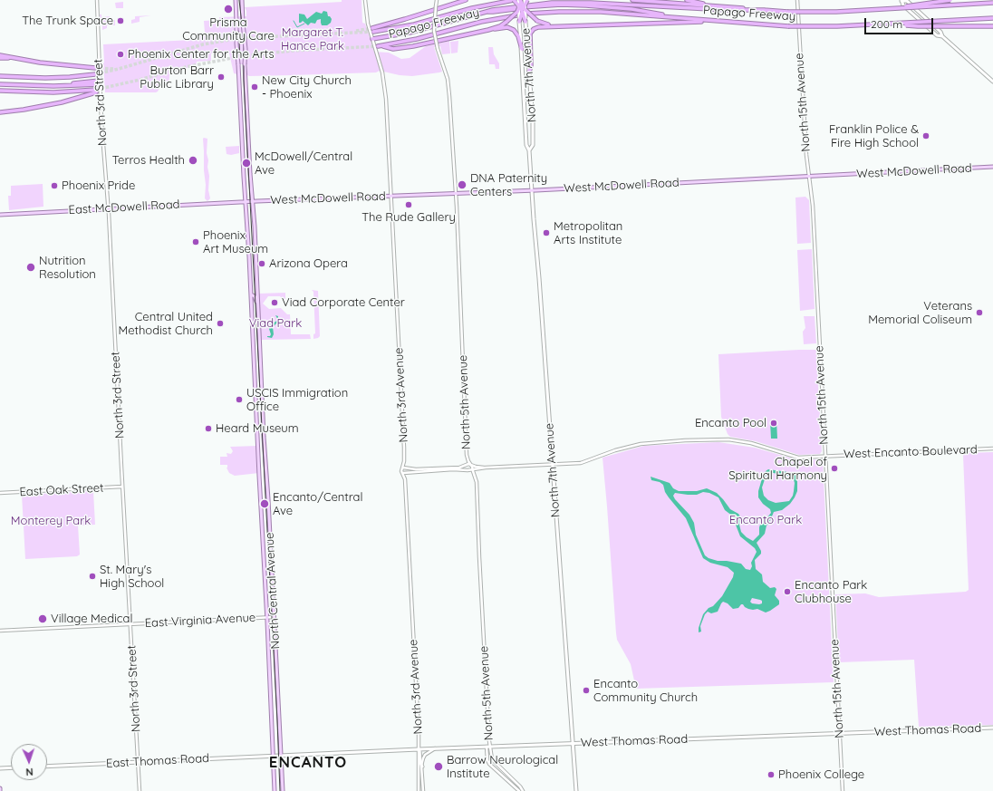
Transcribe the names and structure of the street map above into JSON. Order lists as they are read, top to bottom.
{
  "streets": {
    "highway": ["Papago Freeway"],
    "main road": [
      "North 7th Avenue",
      "West McDowell Road",
      "East McDowell Road",
      "North Central Avenue",
      "West Thomas Road",
      "East Thomas Road"
    ],
    "street": [
      "North 3rd Street",
      "North 15th Avenue",
      "North 3rd Avenue",
      "North 5th Avenue",
      "West Encanto Boulevard",
      "East Oak Street",
      "East Virginia Avenue"
    ]
  },
  "crossings": [
    ["North 7th Avenue", "West McDowell Road"],
    ["North 7th Avenue", "West Encanto Boulevard"],
    ["North 7th Avenue", "West Thomas Road"],
    ["North 3rd Street", "East McDowell Road"],
    ["North 3rd Street", "East Oak Street"],
    ["North 3rd Street", "East Virginia Avenue"],
    ["North 3rd Street", "East Thomas Road"],
    ["North 15th Avenue", "West McDowell Road"],
    ["North 15th Avenue", "West Encanto Boulevard"],
    ["North 15th Avenue", "West Thomas Road"],
    ["West McDowell Road", "East McDowell Road"],
    ["West McDowell Road", "North 3rd Avenue"],
    ["West McDowell Road", "North 5th Avenue"],
    ["West McDowell Road", "North Central Avenue"],
    ["East McDowell Road", "North Central Avenue"],
    ["North 3rd Avenue", "West Encanto Boulevard"],
    ["North 3rd Avenue", "West Thomas Road"],
    ["North 5th Avenue", "West Encanto Boulevard"],
    ["North 5th Avenue", "West Thomas Road"],
    ["North Central Avenue", "East Virginia Avenue"],
    ["North Central Avenue", "West Thomas Road"],
    ["North Central Avenue", "East Thomas Road"],
    ["West Thomas Road", "East Thomas Road"]
  ],
  "districts": ["ENCANTO"],
  "parks": [
    "Margaret T. Hance Park",
    "Viad Park",
    "Encanto Park",
    "Monterey Park"
  ],
  "places": [
    "Prisma Community Care",
    "The Trunk Space",
    "Phoenix Center for the Arts",
    "Burton Barr Public Library",
    "New City Church - Phoenix",
    "Franklin Police & Fire High School",
    "Terros Health",
    "McDowell/Central Ave",
    "DNA Paternity Centers",
    "Phoenix Pride",
    "The Rude Gallery",
    "Metropolitan Arts Institute",
    "Phoenix Art Museum",
    "Arizona Opera",
    "Nutrition Resolution",
    "Viad Corporate Center",
    "Veterans Memorial Coliseum",
    "Central United Methodist Church",
    "USCIS Immigration Office",
    "Encanto Pool",
    "Heard Museum",
    "Chapel of Spiritual Harmony",
    "Encanto/Central Ave",
    "St. Mary's High School",
    "Encanto Park Clubhouse",
    "Village Medical",
    "Encanto Community Church",
    "Barrow Neurological Institute",
    "Phoenix College"
  ],
  "scale_bar": "200 m",
  "north": "bottom"
}
